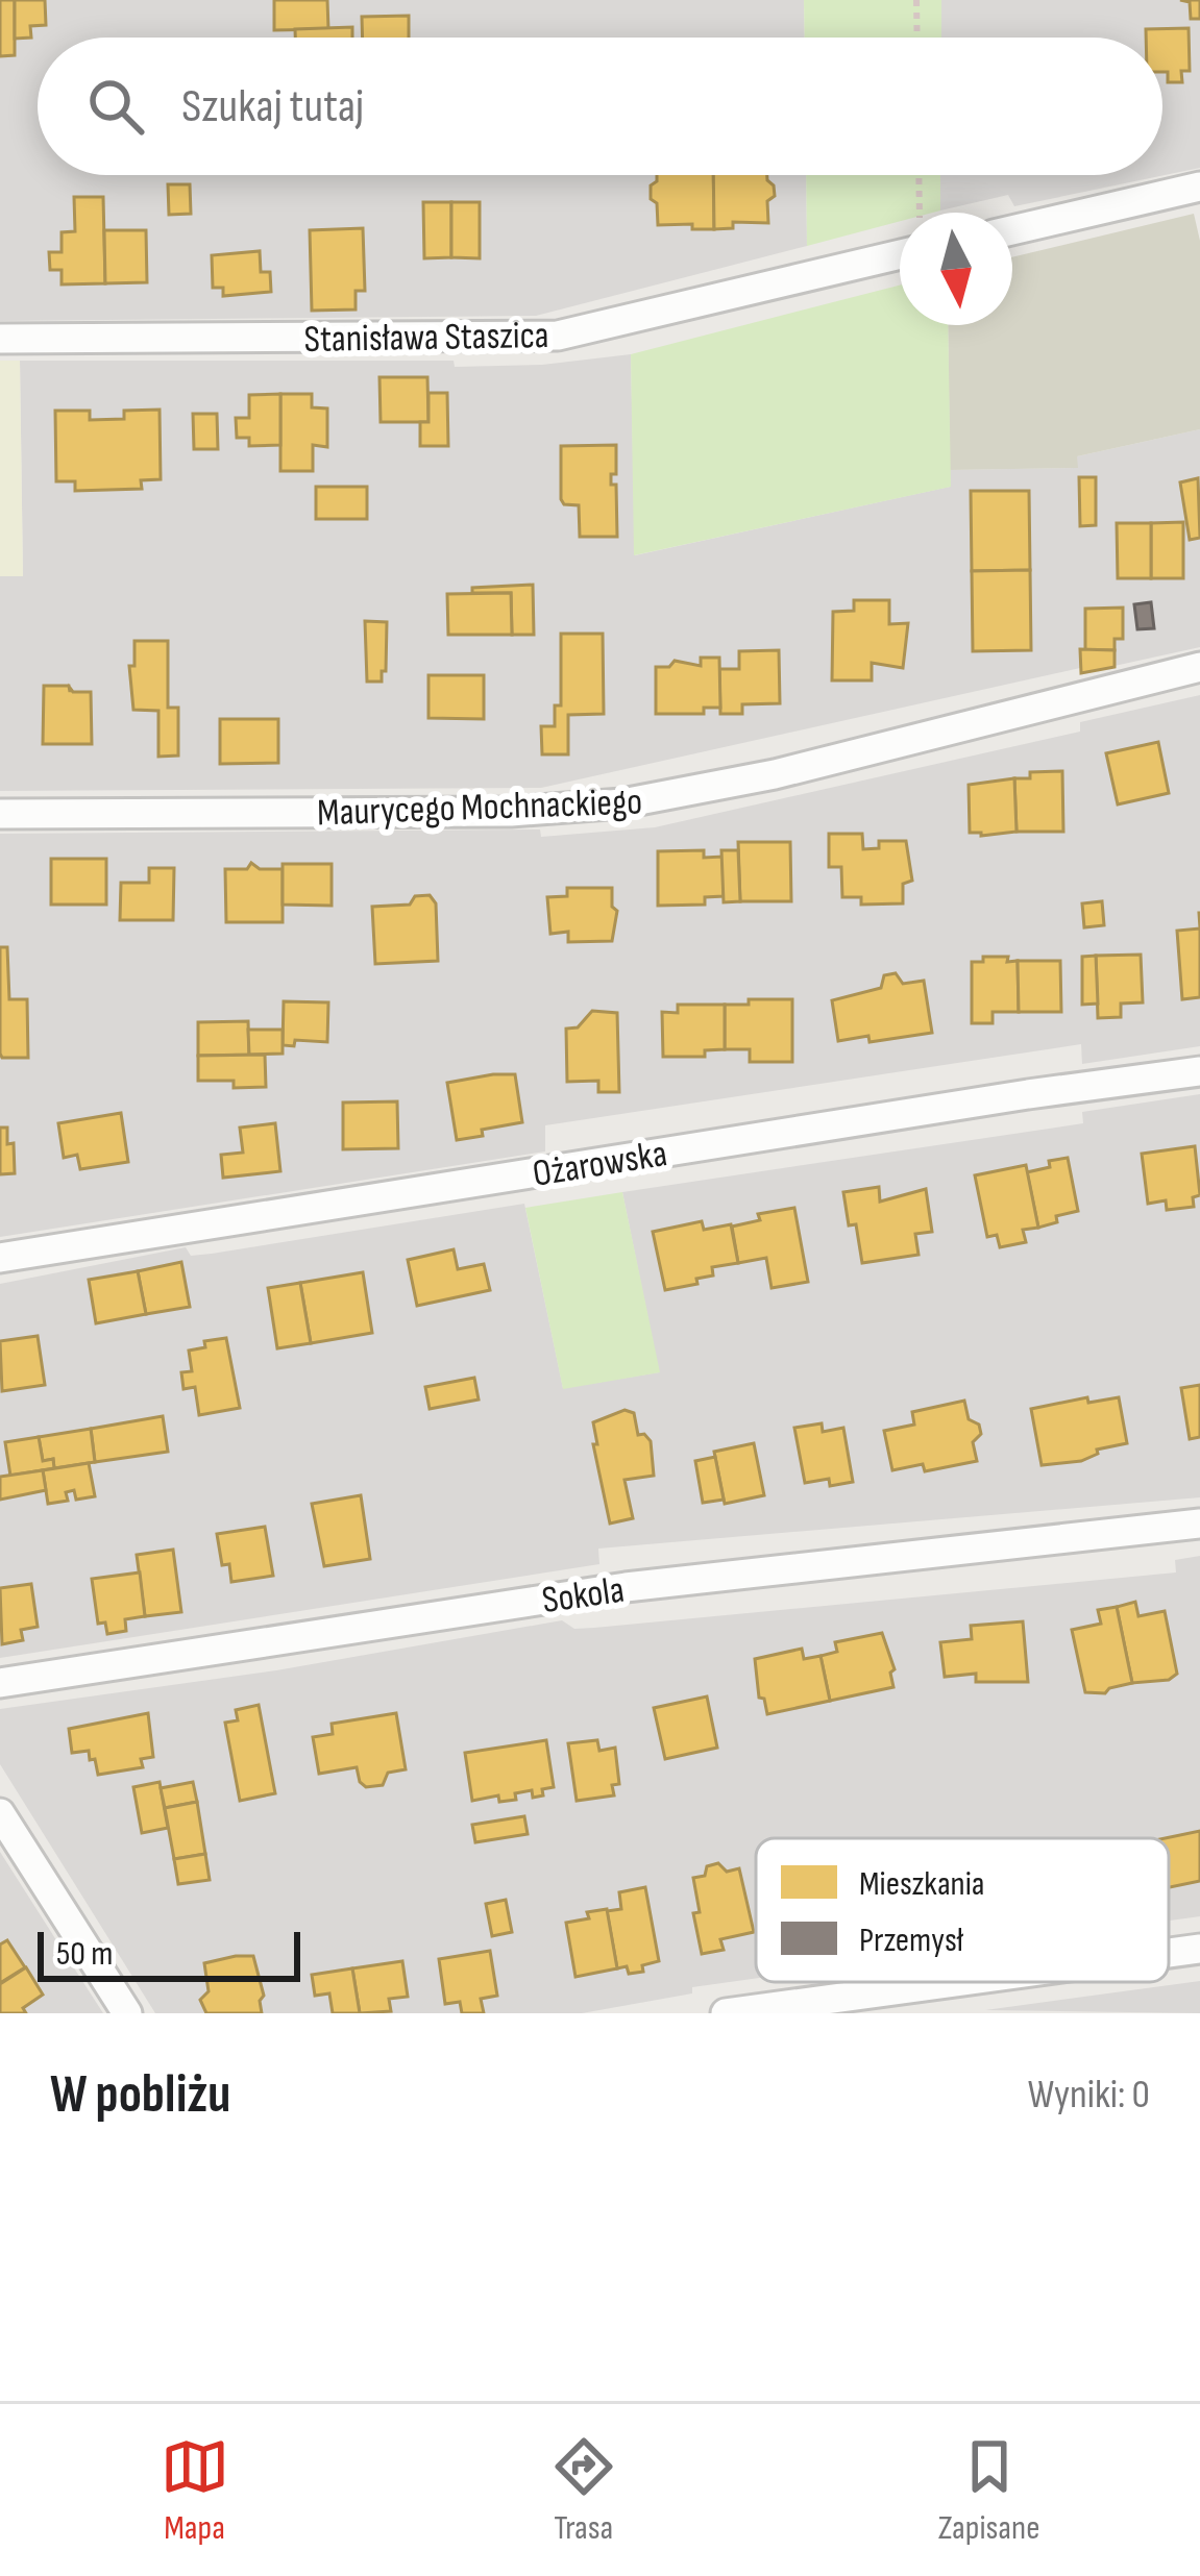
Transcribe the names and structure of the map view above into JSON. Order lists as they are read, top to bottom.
{
  "streets": {
    "street": [
      "Stanisława Staszica",
      "Maurycego Mochnackiego",
      "Ożarowska",
      "Sokola"
    ]
  },
  "legend": ["Mieszkania", "Przemysł"],
  "scale_bar": "50 m",
  "north": "bottom",
  "page": {
    "search": "Szukaj tutaj",
    "scale": "50 m",
    "heading": ["W pobliżu", "Wyniki: 0"],
    "nav": ["Mapa", "Trasa", "Zapisane"]
  }
}
